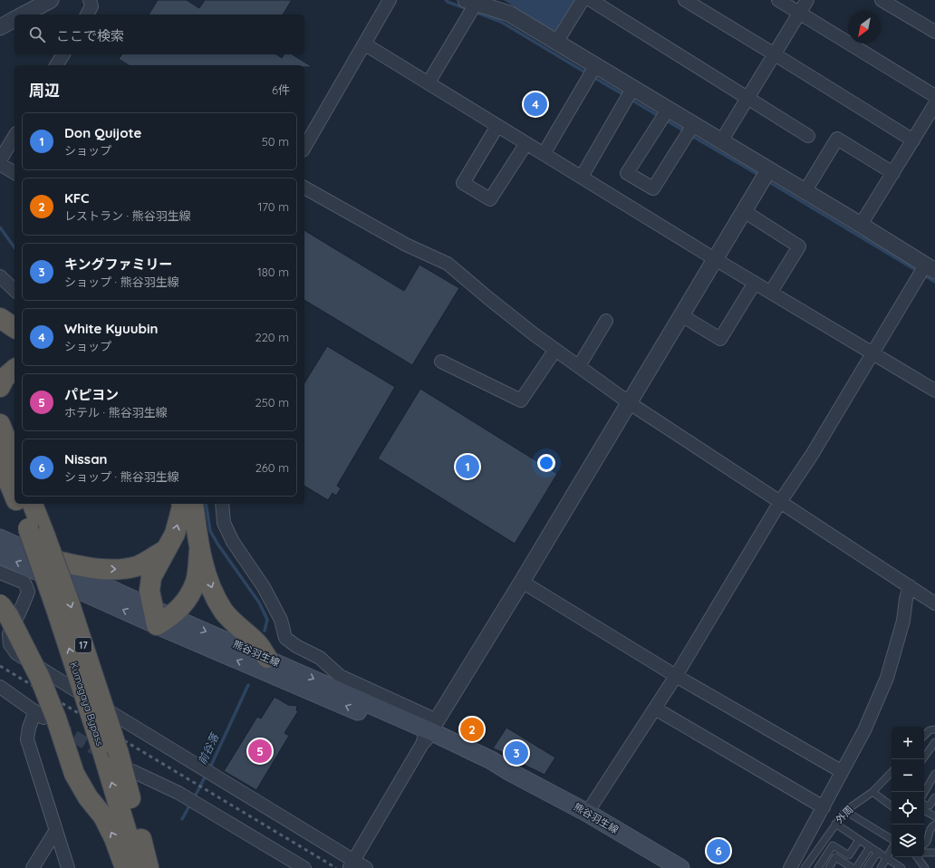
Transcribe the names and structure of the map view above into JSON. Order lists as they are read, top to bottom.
{
  "streets": {
    "highway": ["17", "Kumagaya Bypass"],
    "main road": ["熊谷羽生線"],
    "lane": ["外周"]
  },
  "water": ["前谷落"],
  "north": "bottom left",
  "page": {
    "search": "ここで検索",
    "heading": ["周辺", "6件"],
    "pins": [
      "4",
      "1",
      "2",
      "5",
      "3",
      "6"
    ],
    "list": [
      {
        "mark": "1",
        "name": "Don Quijote",
        "note": "ショップ",
        "value": "50 m"
      },
      {
        "mark": "2",
        "name": "KFC",
        "note": "レストラン · 熊谷羽生線",
        "value": "170 m"
      },
      {
        "mark": "3",
        "name": "キングファミリー",
        "note": "ショップ · 熊谷羽生線",
        "value": "180 m"
      },
      {
        "mark": "4",
        "name": "White Kyuubin",
        "note": "ショップ",
        "value": "220 m"
      },
      {
        "mark": "5",
        "name": "パピヨン",
        "note": "ホテル · 熊谷羽生線",
        "value": "250 m"
      },
      {
        "mark": "6",
        "name": "Nissan",
        "note": "ショップ · 熊谷羽生線",
        "value": "260 m"
      }
    ],
    "map_buttons": ["+", "−"]
  }
}
